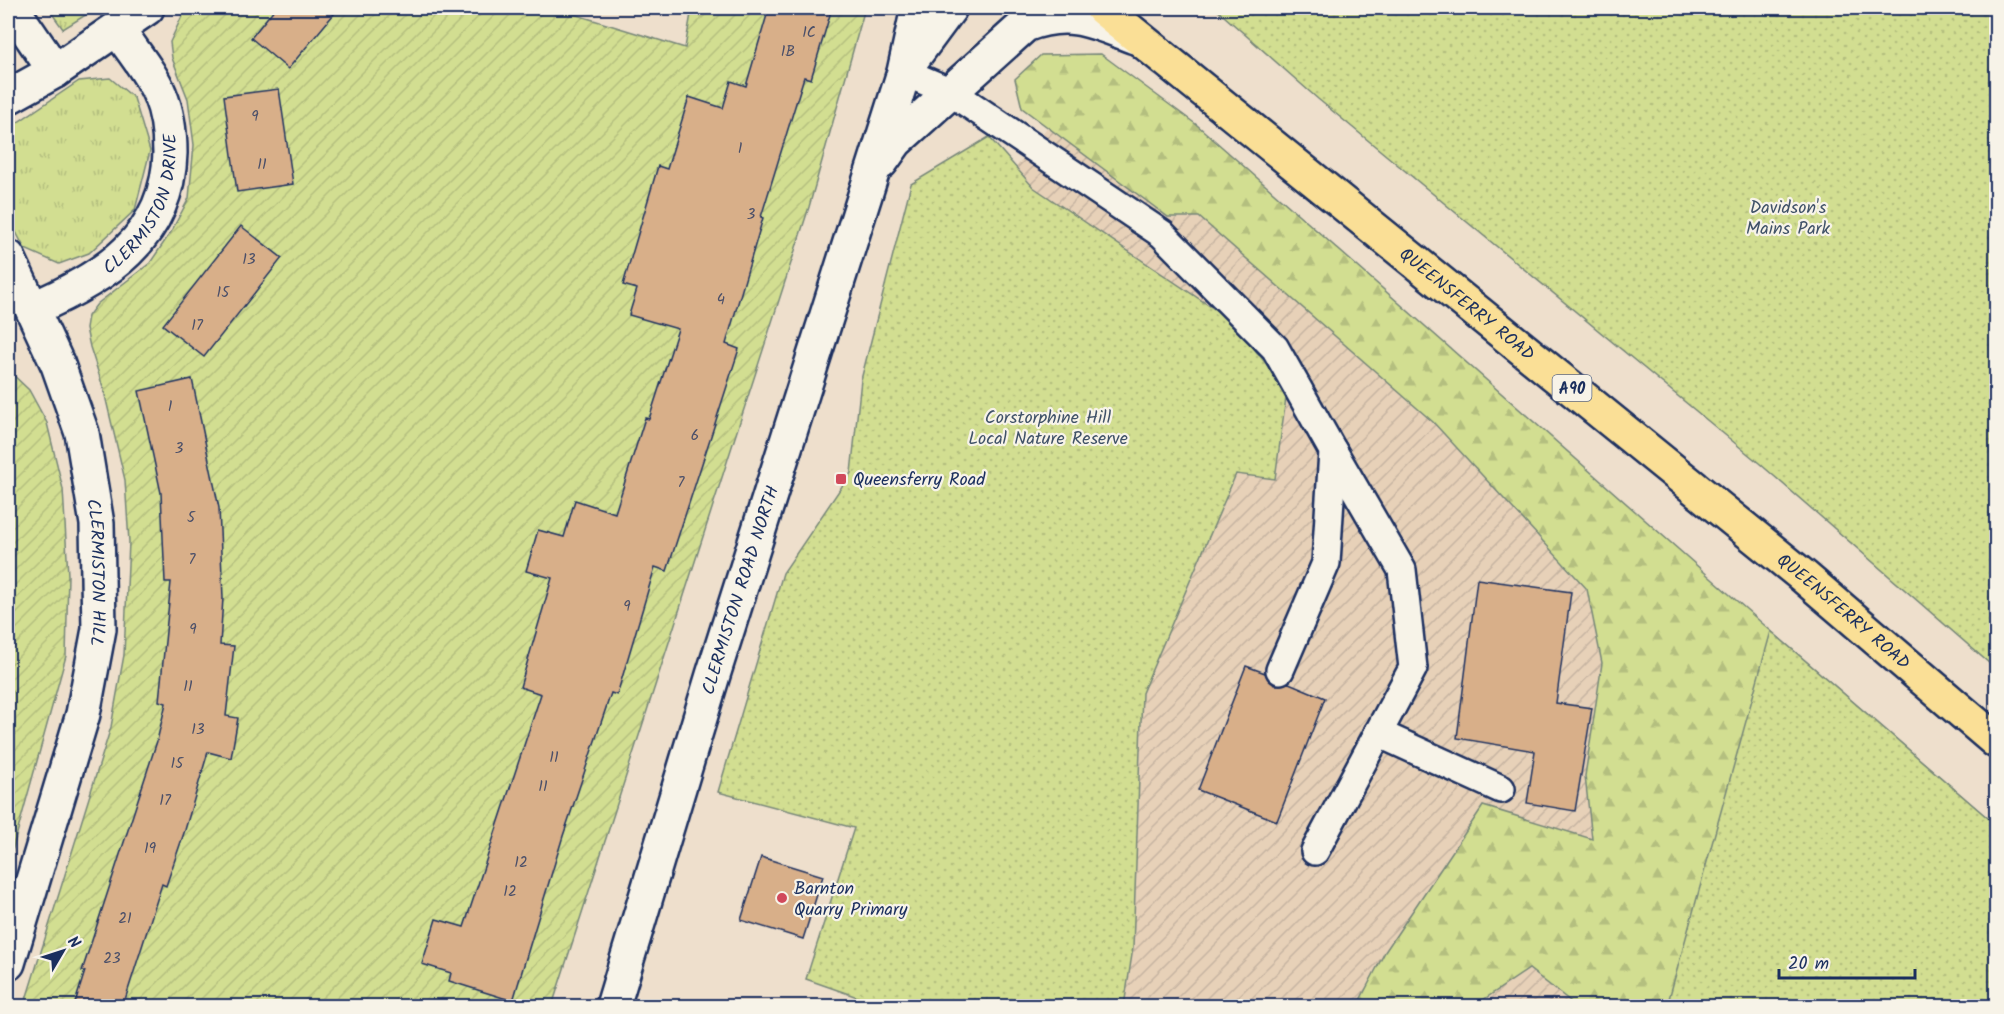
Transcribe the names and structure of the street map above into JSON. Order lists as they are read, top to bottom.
{
  "streets": {
    "main road": ["QUEENSFERRY ROAD", "A90"],
    "street": ["CLERMISTON DRIVE", "CLERMISTON HILL", "CLERMISTON ROAD NORTH"]
  },
  "crossings": [
    ["CLERMISTON DRIVE", "CLERMISTON HILL"],
    ["QUEENSFERRY ROAD", "CLERMISTON ROAD NORTH"]
  ],
  "parks": ["Davidson's Mains Park", "Corstorphine Hill Local Nature Reserve"],
  "places": {
    "transit": ["Queensferry Road"],
    "other": ["Barnton Quarry Primary"]
  },
  "house_numbers": [
    "1C",
    "1B",
    "9",
    "1",
    "11",
    "3",
    "13",
    "15",
    "4",
    "17",
    "1",
    "6",
    "3",
    "7",
    "5",
    "7",
    "9",
    "9",
    "11",
    "13",
    "11",
    "15",
    "11",
    "17",
    "19",
    "12",
    "12",
    "21",
    "23"
  ],
  "scale_bar": "20 m",
  "north": "top right"
}
